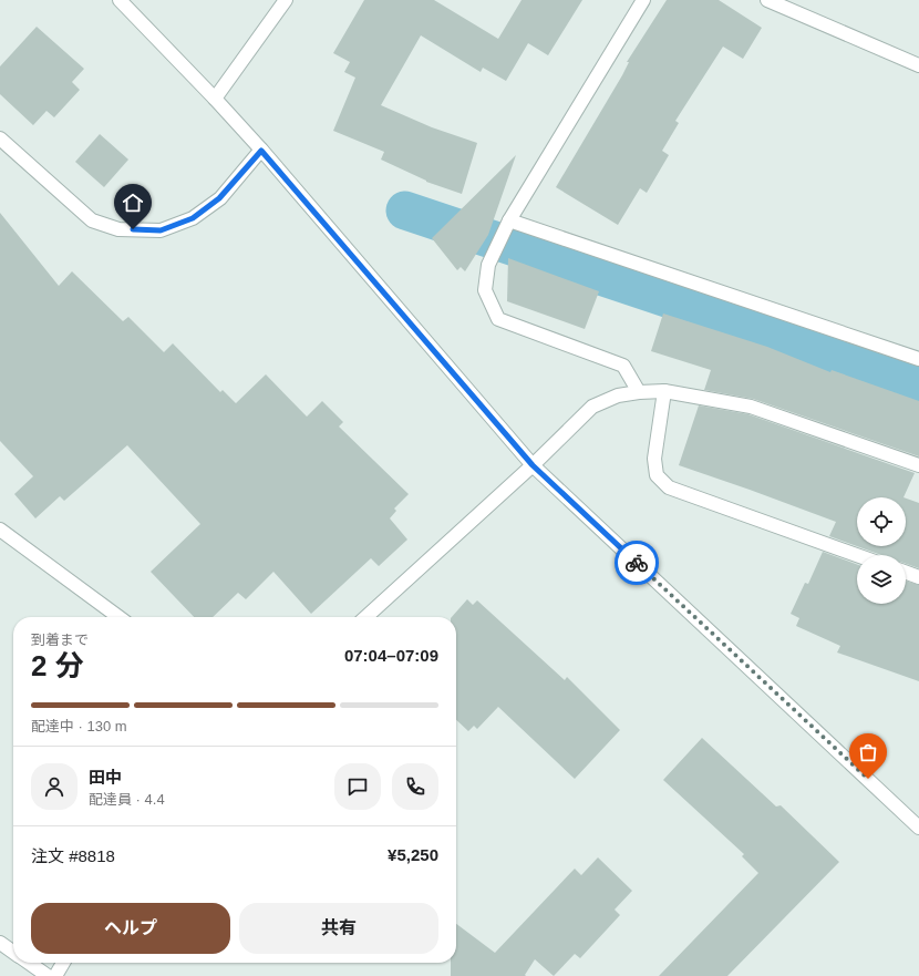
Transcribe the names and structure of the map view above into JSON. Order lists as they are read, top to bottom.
{
  "page": {
    "heading": ["2 分", "到着まで", "07:04–07:09"],
    "panel": [
      "田中",
      "配達員 · 4.4",
      "注文 #8818",
      "¥5,250"
    ],
    "bar": "配達中 · 130 m",
    "buttons": ["ヘルプ", "共有"]
  }
}
